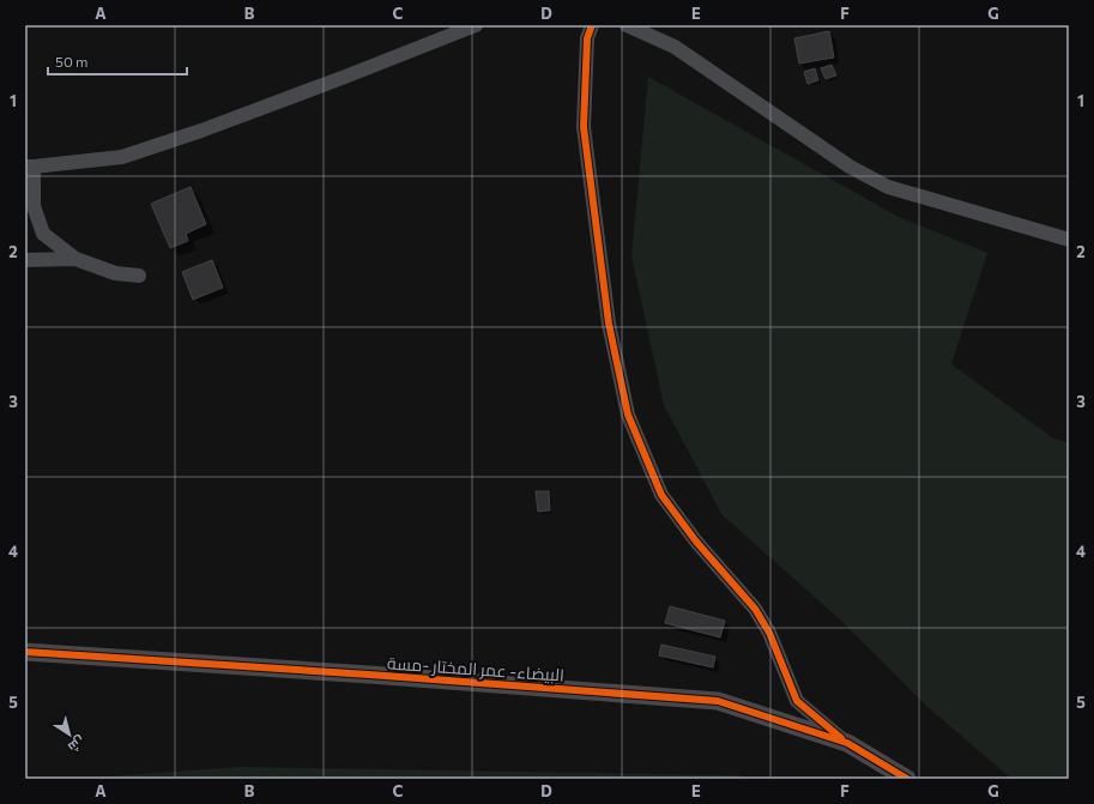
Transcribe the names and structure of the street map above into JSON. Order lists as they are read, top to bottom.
{
  "streets": {
    "street": ["البيضاء- عمر المختار -مسة"]
  },
  "scale_bar": "50 m",
  "north": "bottom right",
  "grid": {
    "columns": [
      "A",
      "B",
      "C",
      "D",
      "E",
      "F",
      "G"
    ],
    "rows": [
      "1",
      "2",
      "3",
      "4",
      "5"
    ]
  }
}
